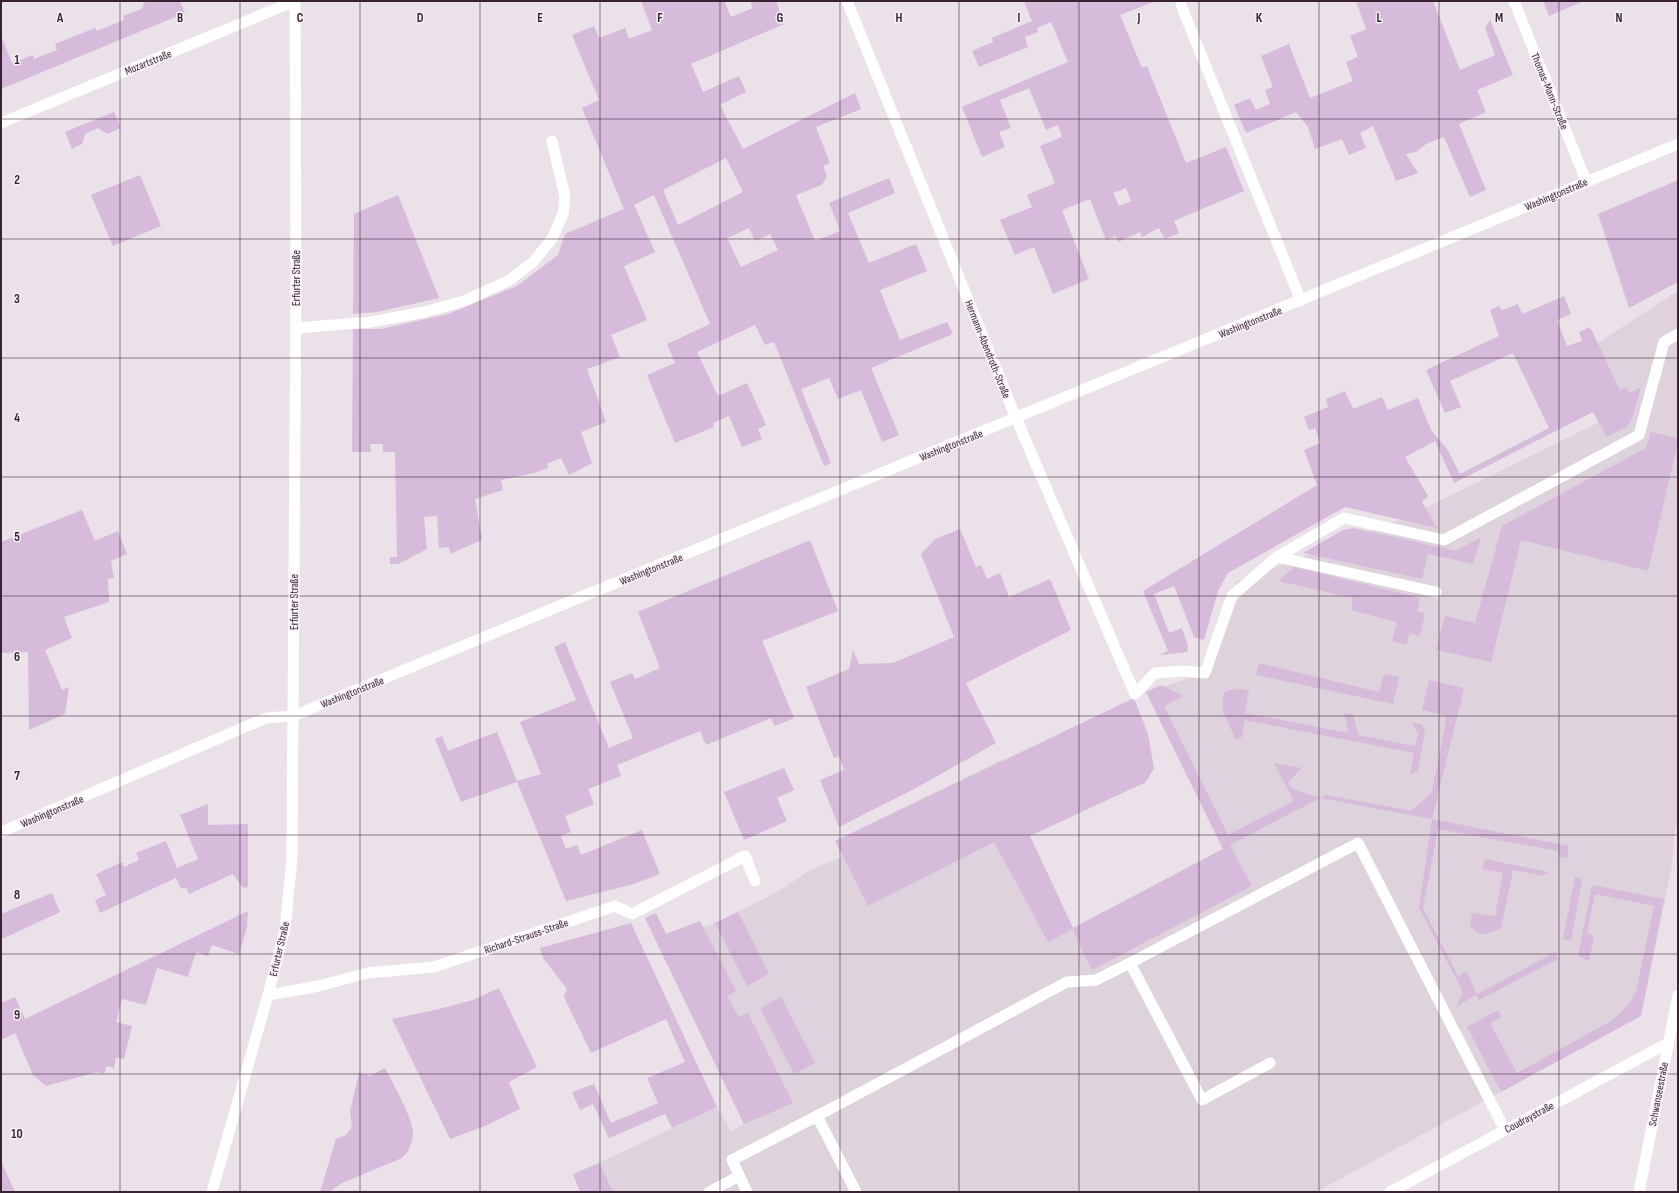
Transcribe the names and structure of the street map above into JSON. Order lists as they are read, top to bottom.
{
  "streets": {
    "street": [
      "Mozartstraße",
      "Thomas-Mann-Straße",
      "Washingtonstraße",
      "Erfurter Straße",
      "Hermann-Abendroth-Straße",
      "Richard-Strauss-Straße",
      "Schwanseestraße",
      "Coudraystraße"
    ]
  },
  "crossings": [
    ["Mozartstraße", "Erfurter Straße"],
    ["Thomas-Mann-Straße", "Washingtonstraße"],
    ["Washingtonstraße", "Erfurter Straße"],
    ["Washingtonstraße", "Hermann-Abendroth-Straße"],
    ["Erfurter Straße", "Richard-Strauss-Straße"],
    ["Schwanseestraße", "Coudraystraße"]
  ],
  "grid": {
    "columns": [
      "A",
      "B",
      "C",
      "D",
      "E",
      "F",
      "G",
      "H",
      "I",
      "J",
      "K",
      "L",
      "M",
      "N"
    ],
    "rows": [
      "1",
      "2",
      "3",
      "4",
      "5",
      "6",
      "7",
      "8",
      "9",
      "10"
    ]
  }
}
